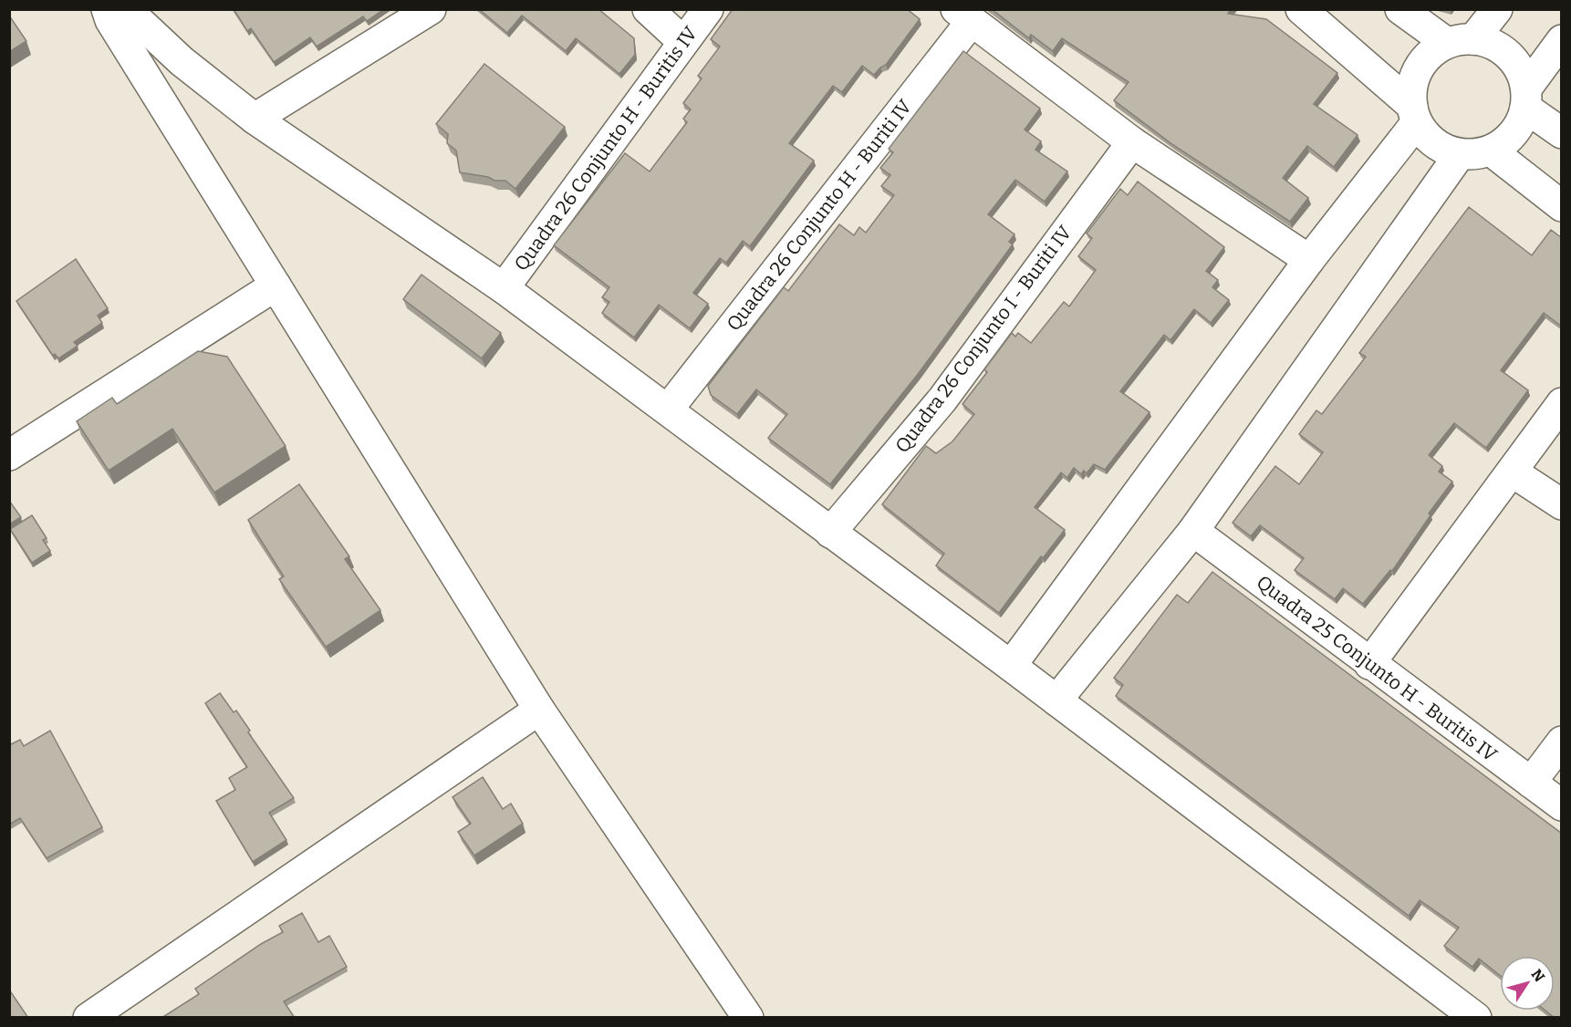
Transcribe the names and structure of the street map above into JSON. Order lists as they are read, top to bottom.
{
  "streets": {
    "street": [
      "Quadra 26 Conjunto H - Buritis IV",
      "Quadra 26 Conjunto H - Buriti IV",
      "Quadra 26 Conjunto I - Buriti IV",
      "Quadra 25 Conjunto H - Buritis IV"
    ]
  },
  "north": "top right"
}
